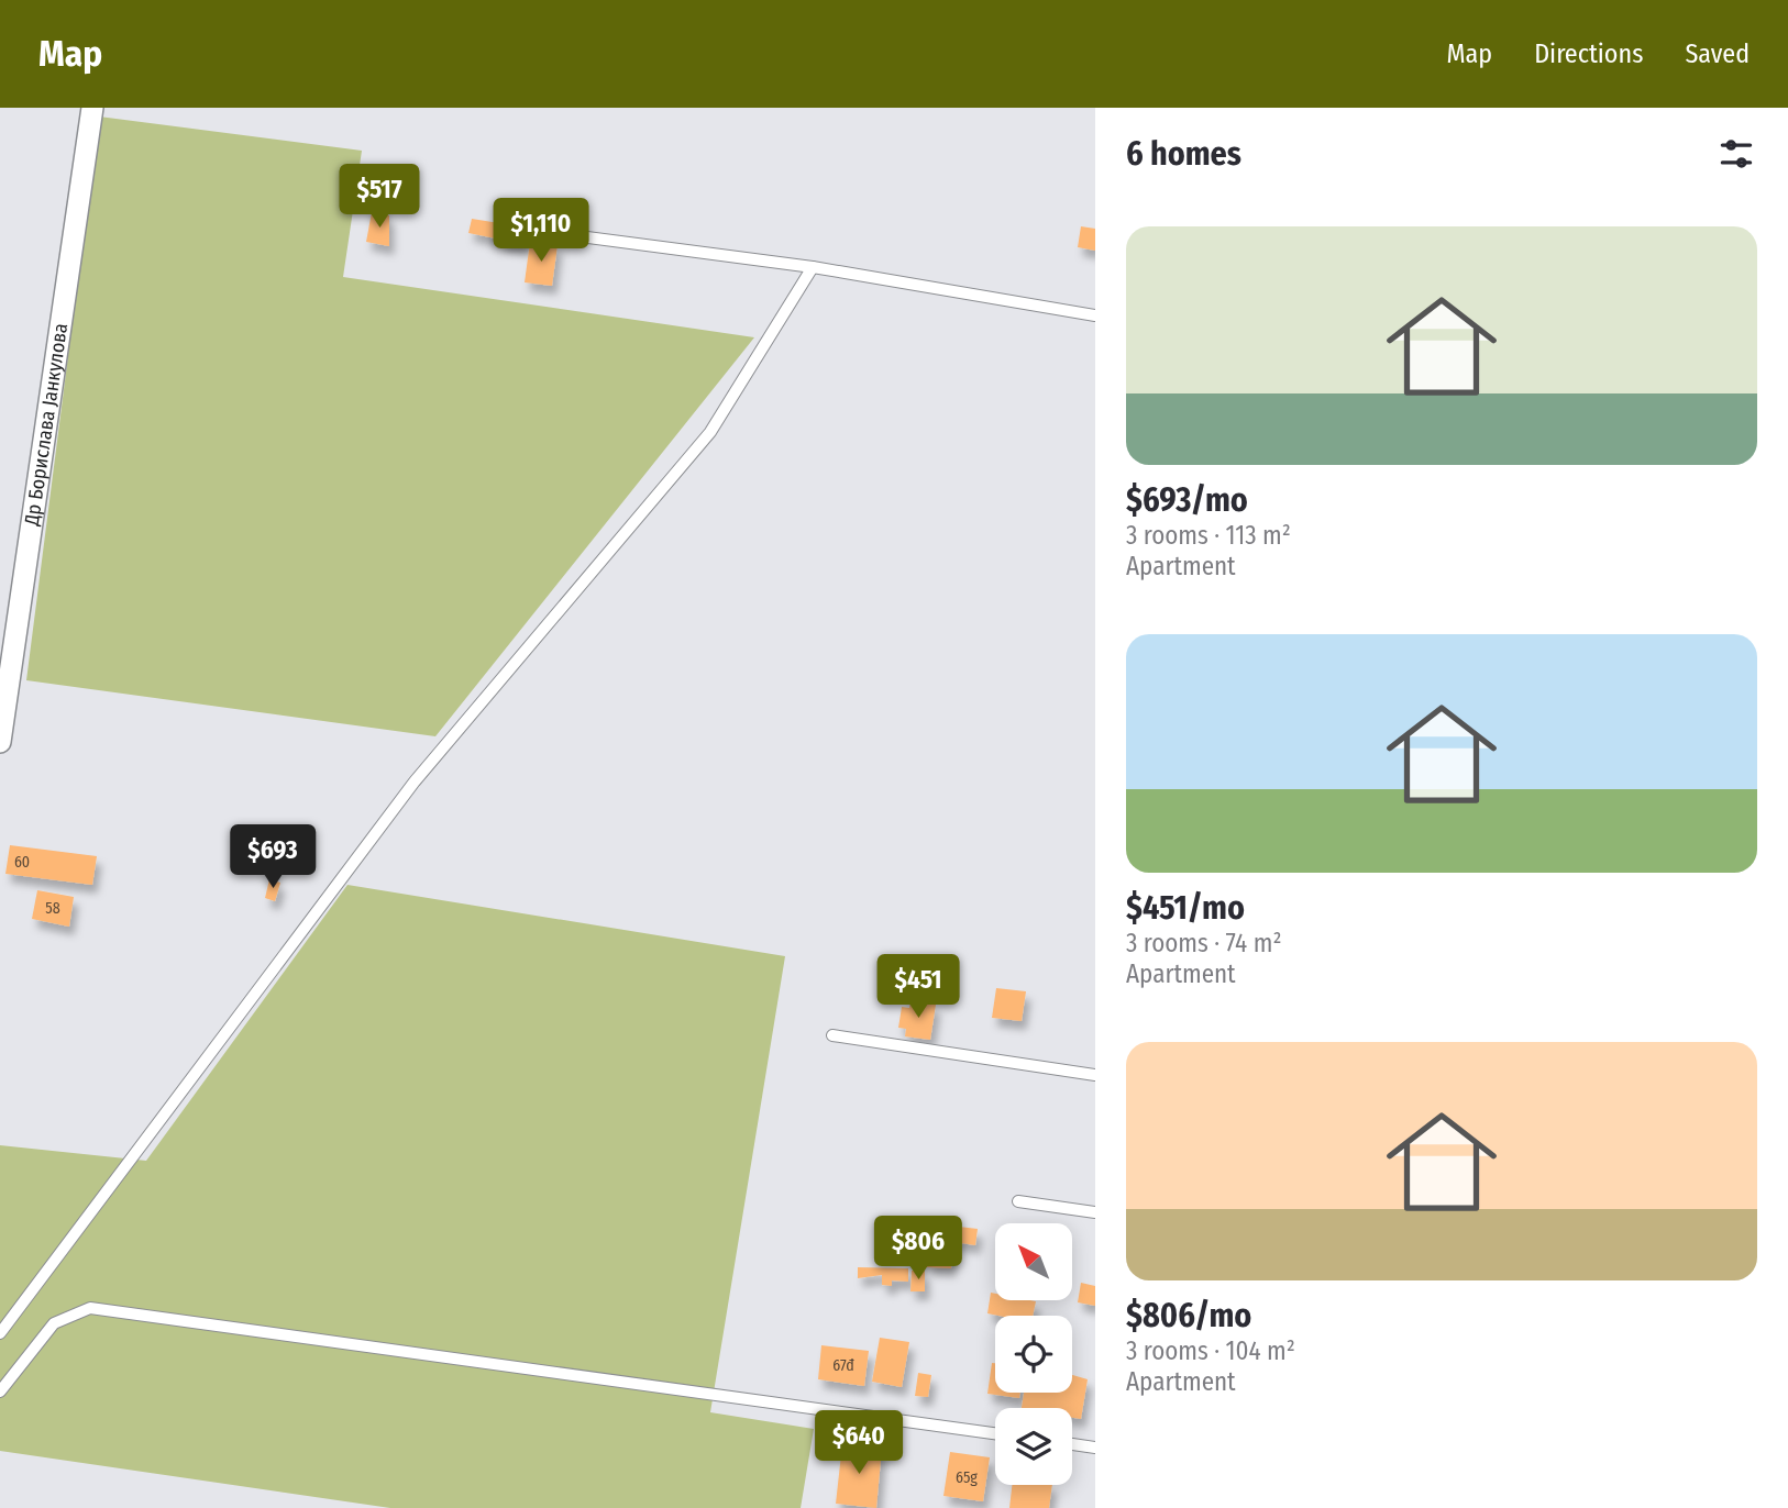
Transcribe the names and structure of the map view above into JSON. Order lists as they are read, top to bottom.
{
  "streets": {
    "street": ["Др Борислава Јанкулова"]
  },
  "house_numbers": [
    "60",
    "58",
    "67đ",
    "65g"
  ],
  "north": "top left",
  "page": {
    "header": "Map",
    "nav": ["Map", "Directions", "Saved"],
    "heading": "6 homes",
    "price": [
      "$517",
      "$1,110",
      "$693",
      "$451",
      "$806",
      "$640"
    ],
    "list": [
      {
        "name": "$693/mo",
        "note": "3 rooms · 113 m² · Apartment"
      },
      {
        "name": "$451/mo",
        "note": "3 rooms · 74 m² · Apartment"
      },
      {
        "name": "$806/mo",
        "note": "3 rooms · 104 m² · Apartment"
      }
    ]
  }
}
